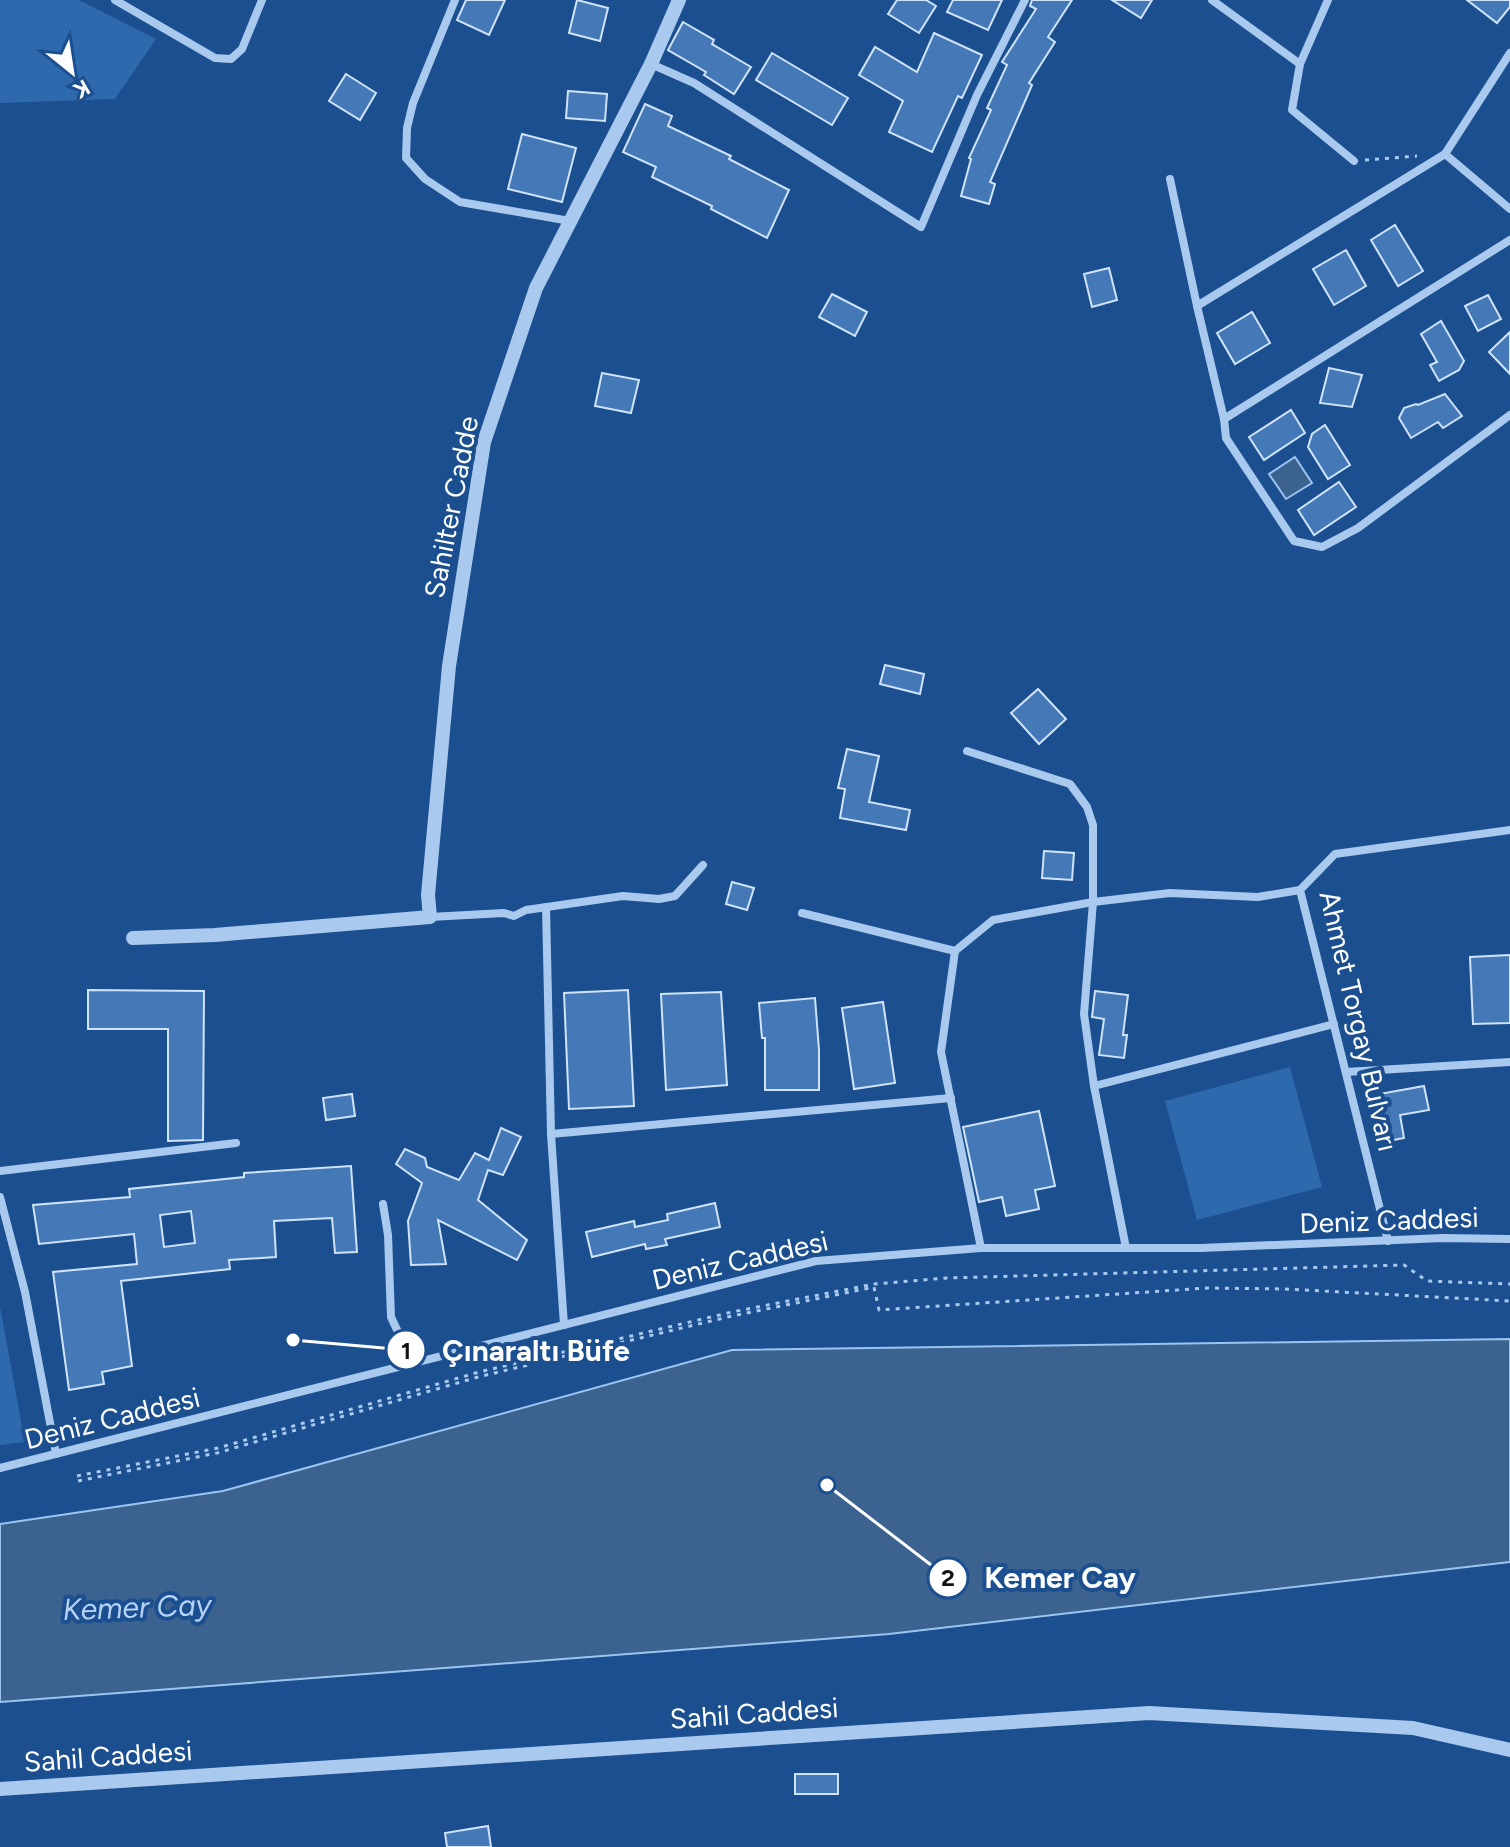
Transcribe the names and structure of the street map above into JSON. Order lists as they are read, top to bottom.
{
  "streets": {
    "street": [
      "Sahilter Cadde",
      "Ahmet Torgay Bulvarı",
      "Deniz Caddesi",
      "Sahil Caddesi"
    ]
  },
  "crossings": [
    ["Ahmet Torgay Bulvarı", "Deniz Caddesi"]
  ],
  "water": ["Kemer Cay"],
  "places": ["Çınaraltı Büfe", "Kemer Cay"],
  "north": "bottom right"
}
